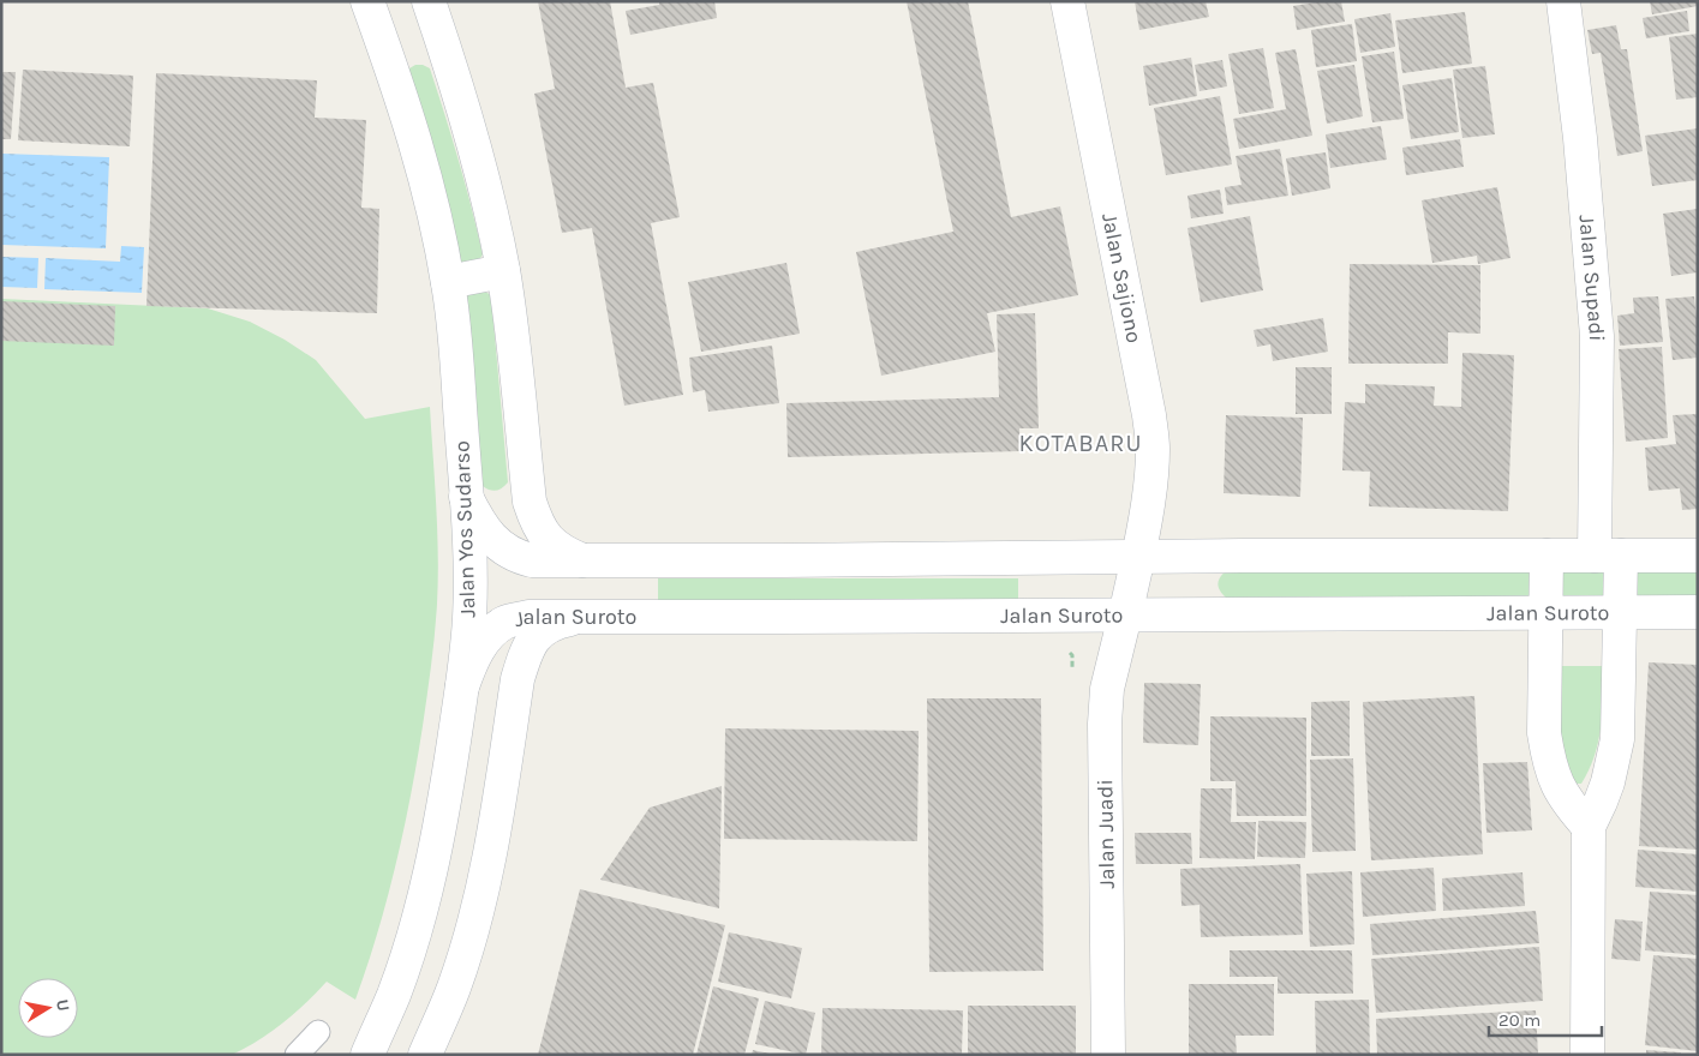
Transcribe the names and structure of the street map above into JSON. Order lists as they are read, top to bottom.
{
  "streets": {
    "main road": [
      "Jalan Sajiono",
      "Jalan Supadi",
      "Jalan Yos Sudarso",
      "Jalan Suroto",
      "Jalan Juadi"
    ]
  },
  "crossings": [
    ["Jalan Sajiono", "Jalan Suroto"],
    ["Jalan Sajiono", "Jalan Juadi"],
    ["Jalan Supadi", "Jalan Suroto"],
    ["Jalan Yos Sudarso", "Jalan Suroto"],
    ["Jalan Suroto", "Jalan Juadi"]
  ],
  "districts": ["KOTABARU"],
  "scale_bar": "20 m",
  "north": "right"
}
